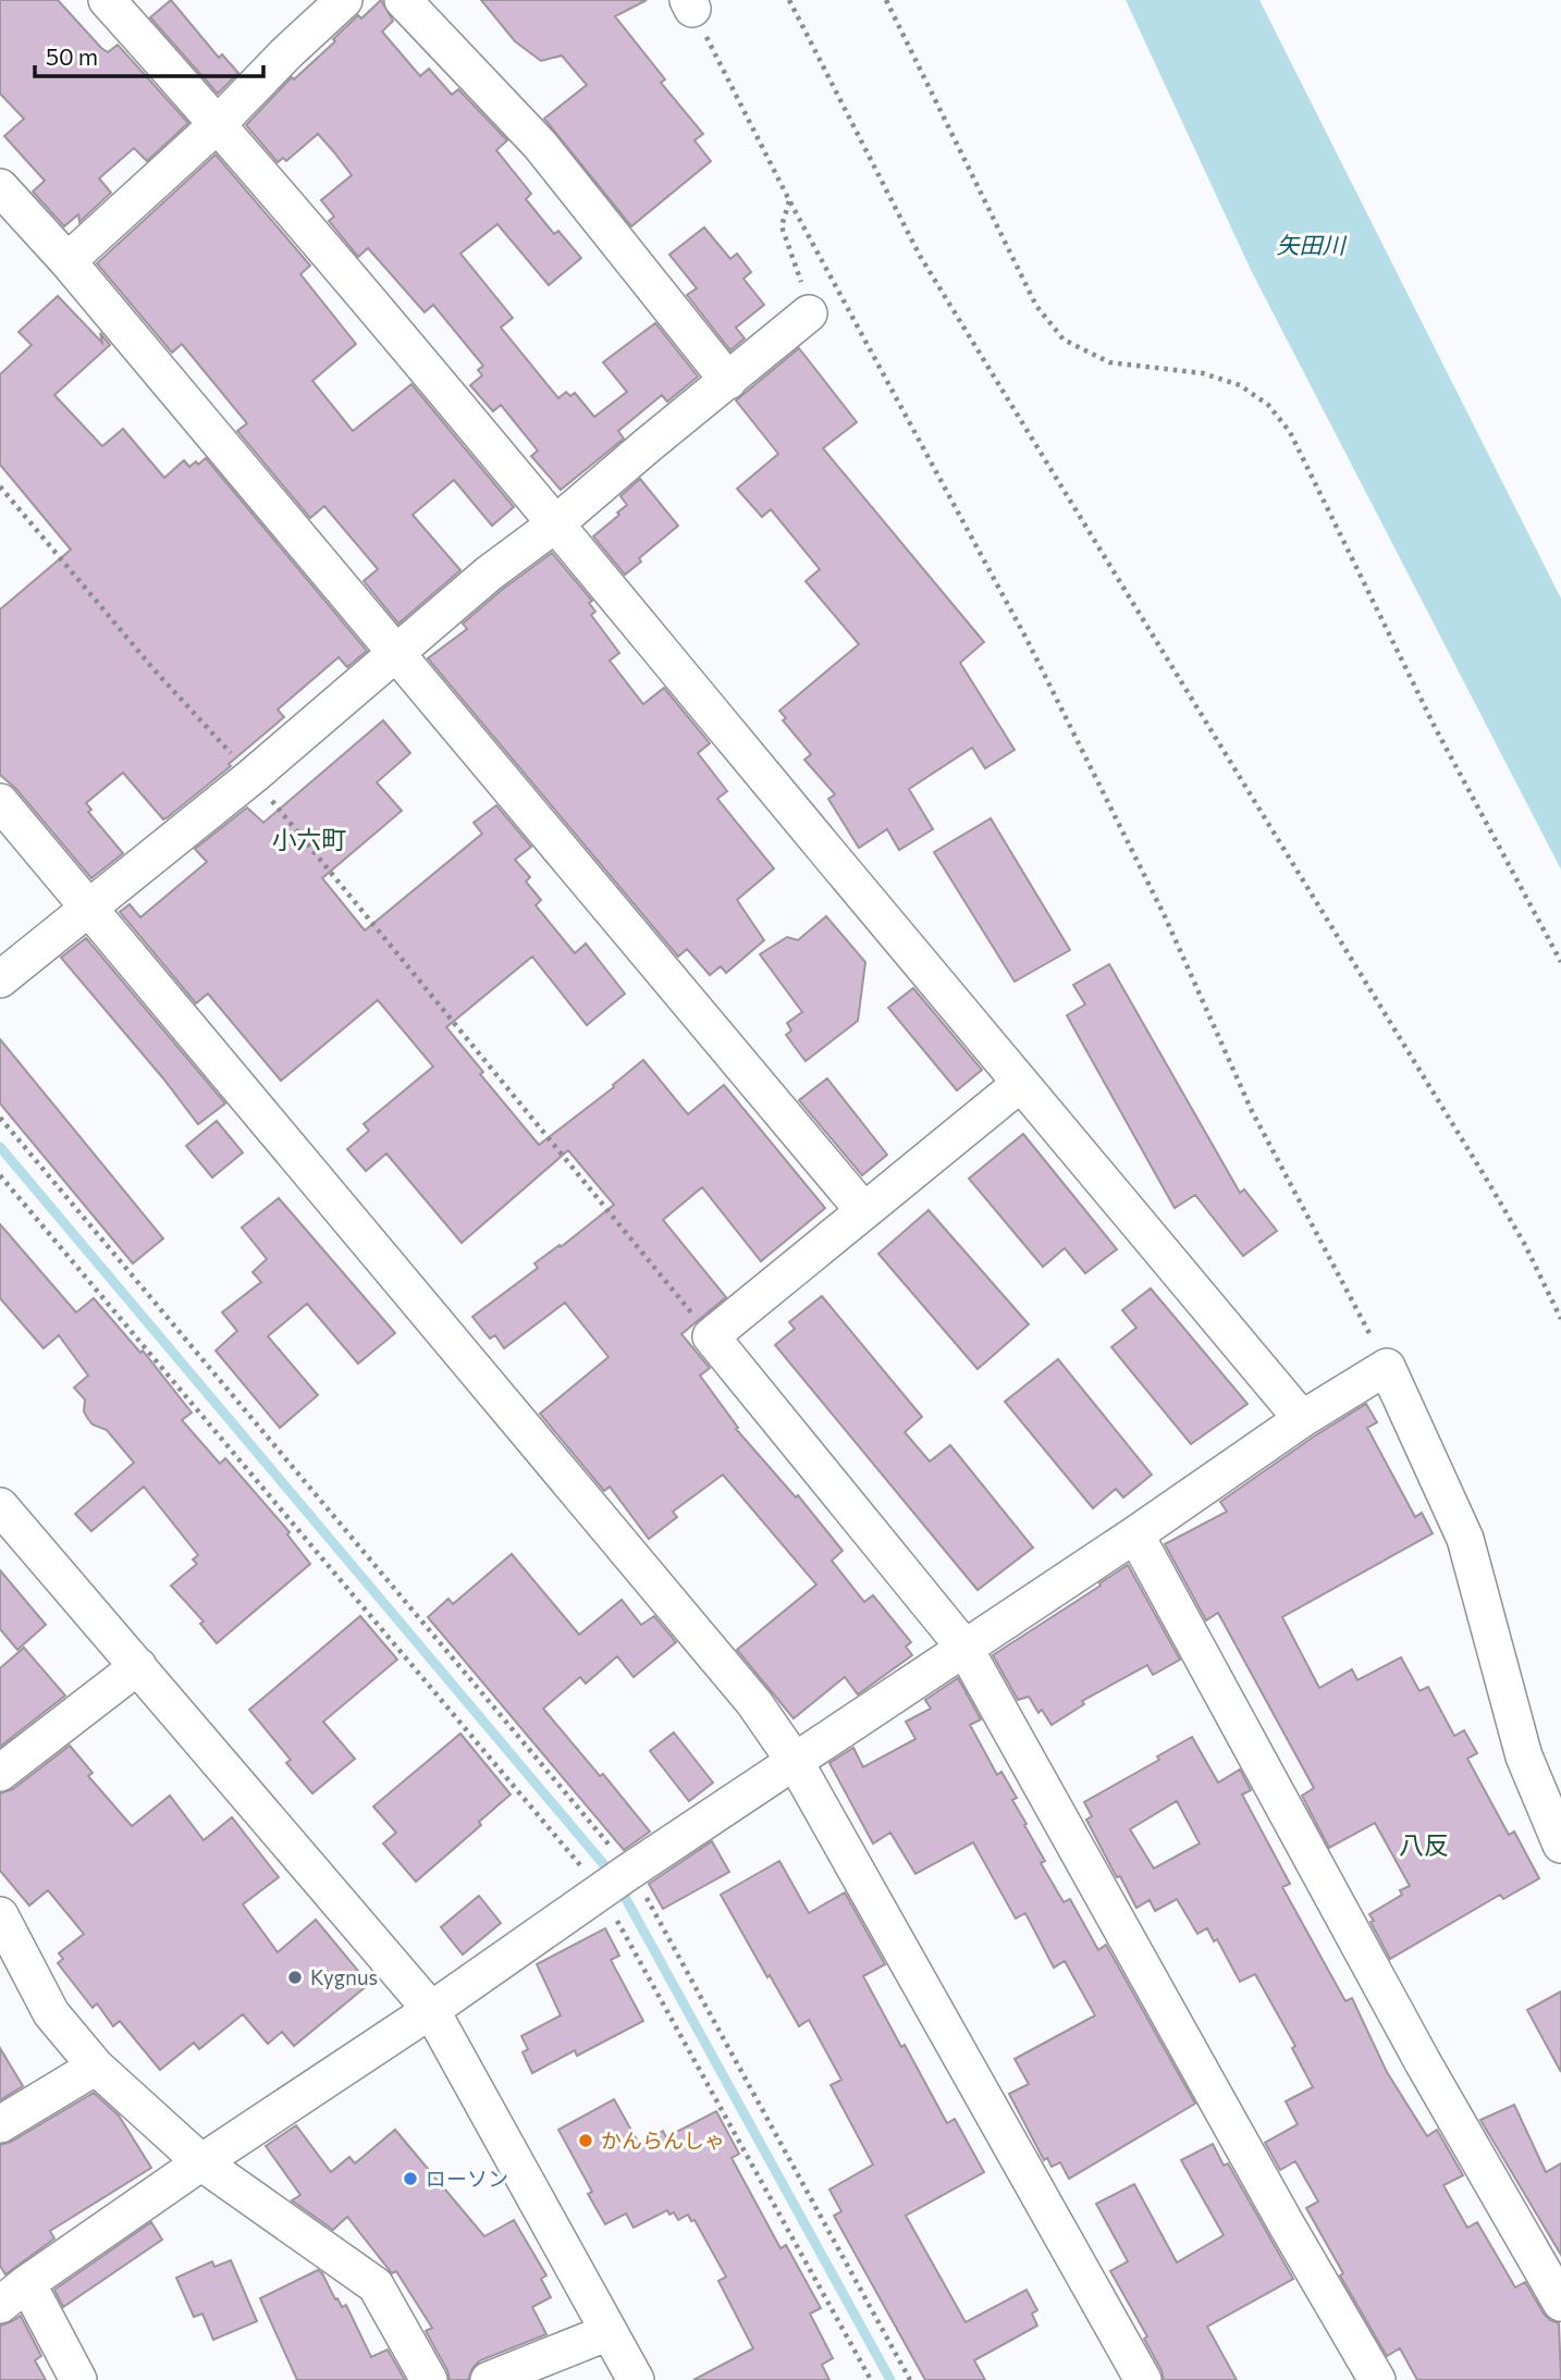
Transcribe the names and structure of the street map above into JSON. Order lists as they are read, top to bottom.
{
  "districts": ["小六町", "八反"],
  "water": ["矢田川"],
  "places": ["Kygnus", "かんらんしゃ", "ローソン"],
  "scale_bar": "50 m"
}
